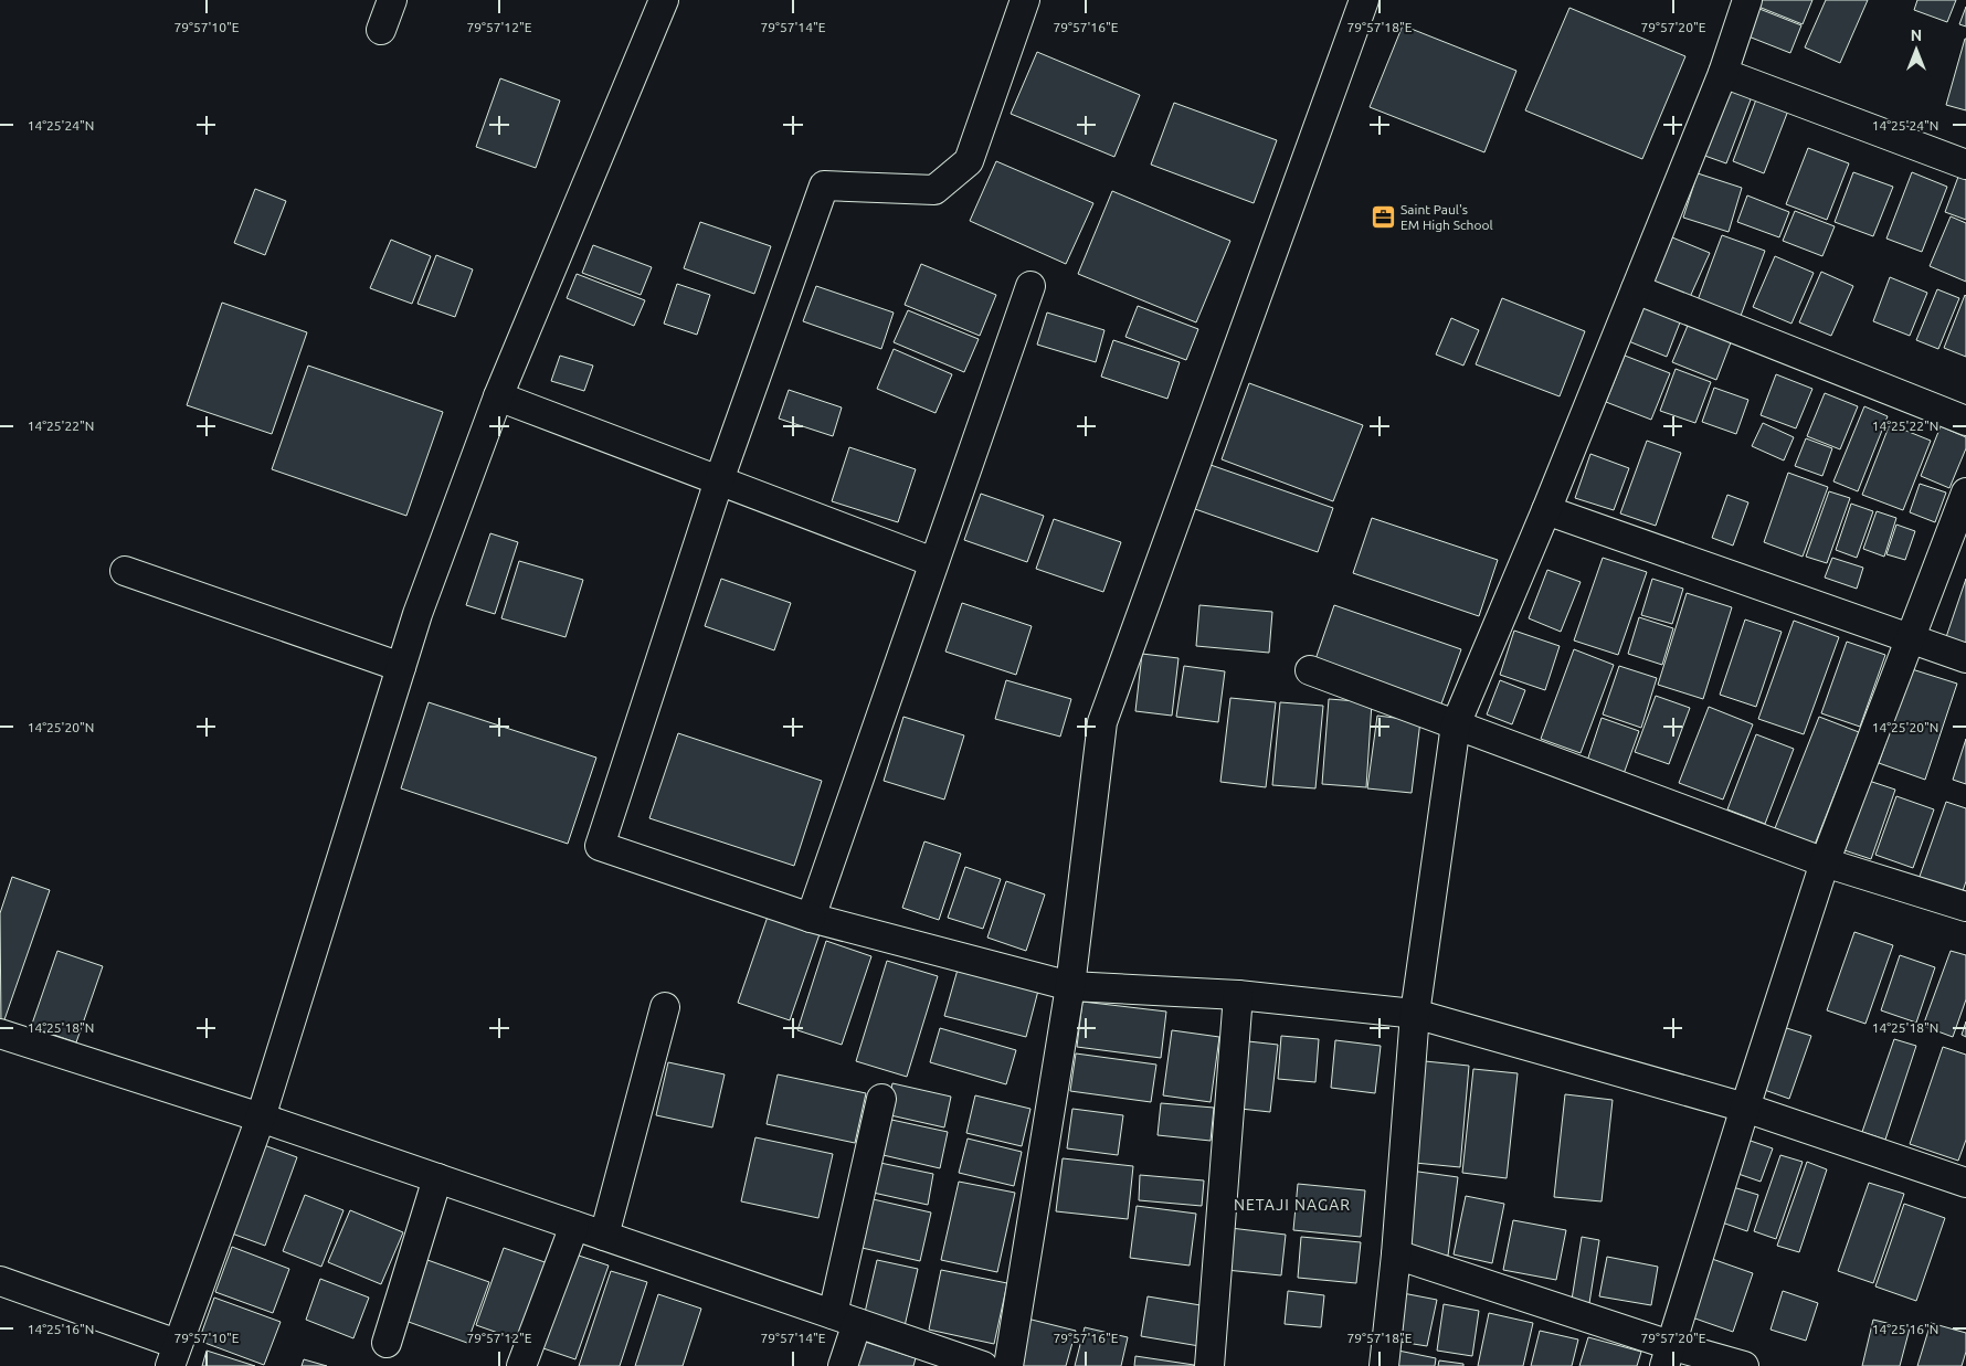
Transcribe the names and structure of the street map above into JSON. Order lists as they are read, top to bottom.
{
  "districts": ["NETAJI NAGAR"],
  "places": {
    "office": ["Saint Paul's EM High School"]
  },
  "north": "top",
  "coordinates": [
    "79°57'10\"E",
    "79°57'12\"E",
    "79°57'14\"E",
    "79°57'16\"E",
    "79°57'18\"E",
    "79°57'20\"E",
    "14°25'24\"N",
    "14°25'22\"N",
    "14°25'20\"N",
    "14°25'18\"N",
    "14°25'16\"N"
  ]
}
